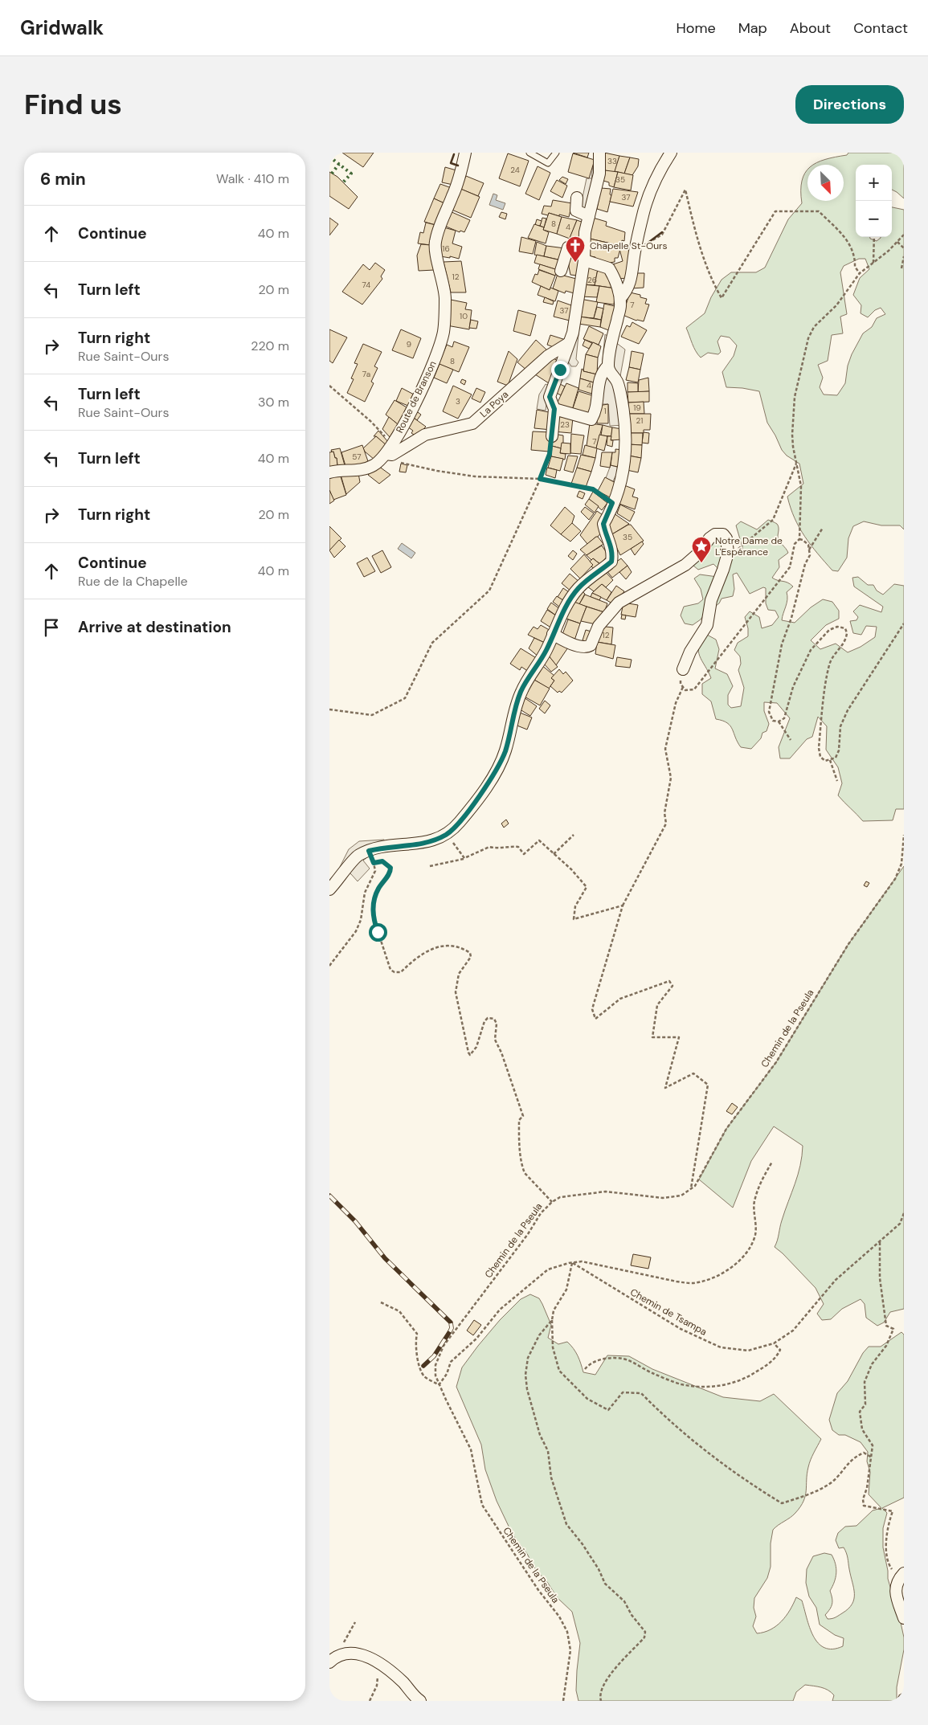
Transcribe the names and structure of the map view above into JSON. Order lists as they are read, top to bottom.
{
  "streets": {
    "street": ["Route de Branson", "La Poya"],
    "path": ["Chemin de la Pseula", "Chemin de Tsampa"]
  },
  "crossings": [
    ["Route de Branson", "La Poya"]
  ],
  "places": {
    "church": ["Chapelle St-Ours"],
    "place": ["Notre Dame de L'Espérance"]
  },
  "house_numbers": [
    "33",
    "24",
    "35",
    "37",
    "8",
    "4",
    "16",
    "12",
    "26",
    "74",
    "7",
    "37",
    "10",
    "9",
    "8",
    "7a",
    "4",
    "3",
    "19",
    "1",
    "21",
    "23",
    "7",
    "57",
    "35",
    "12"
  ],
  "north": "bottom right",
  "page": {
    "header": "Gridwalk",
    "nav": [
      "Home",
      "Map",
      "About",
      "Contact"
    ],
    "buttons": "Directions",
    "title": "Find us",
    "heading": ["6 min", "Walk · 410 m"],
    "map_buttons": ["+", "−"],
    "list": [
      ["Continue", "40 m"],
      ["Turn left", "20 m"],
      ["Turn right", "Rue Saint-Ours", "220 m"],
      ["Turn left", "Rue Saint-Ours", "30 m"],
      ["Turn left", "40 m"],
      ["Turn right", "20 m"],
      ["Continue", "Rue de la Chapelle", "40 m"],
      "Arrive at destination"
    ]
  }
}
